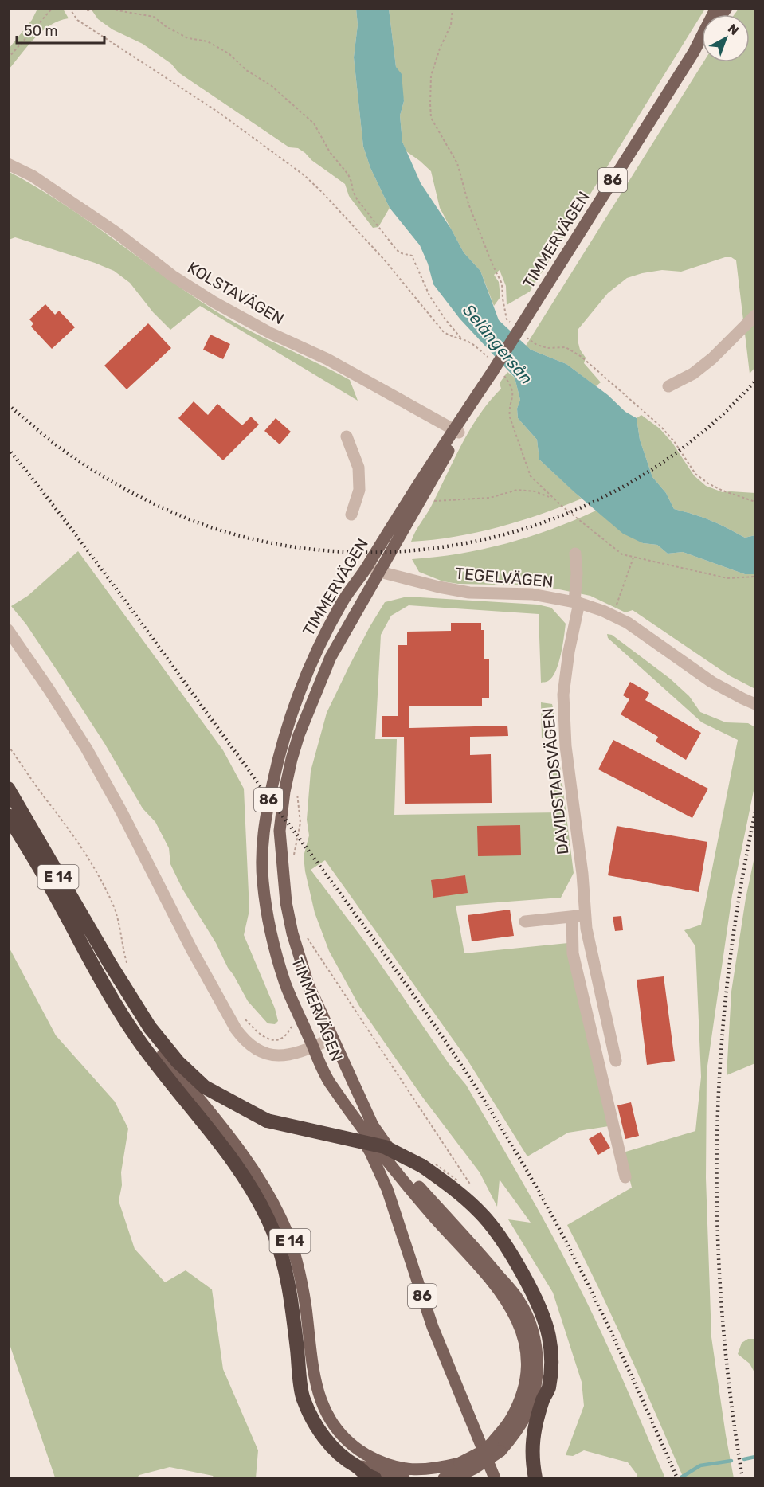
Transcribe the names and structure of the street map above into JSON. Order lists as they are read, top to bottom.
{
  "streets": {
    "highway": ["E 14"],
    "main road": ["86", "TIMMERVÄGEN"],
    "street": ["KOLSTAVÄGEN", "TEGELVÄGEN", "DAVIDSTADSVÄGEN"]
  },
  "crossings": [
    ["86", "TIMMERVÄGEN"],
    ["86", "E 14"],
    ["TIMMERVÄGEN", "KOLSTAVÄGEN"],
    ["TIMMERVÄGEN", "TEGELVÄGEN"],
    ["TIMMERVÄGEN", "E 14"],
    ["TEGELVÄGEN", "DAVIDSTADSVÄGEN"]
  ],
  "water": ["Selångersån"],
  "scale_bar": "50 m",
  "north": "top right"
}
